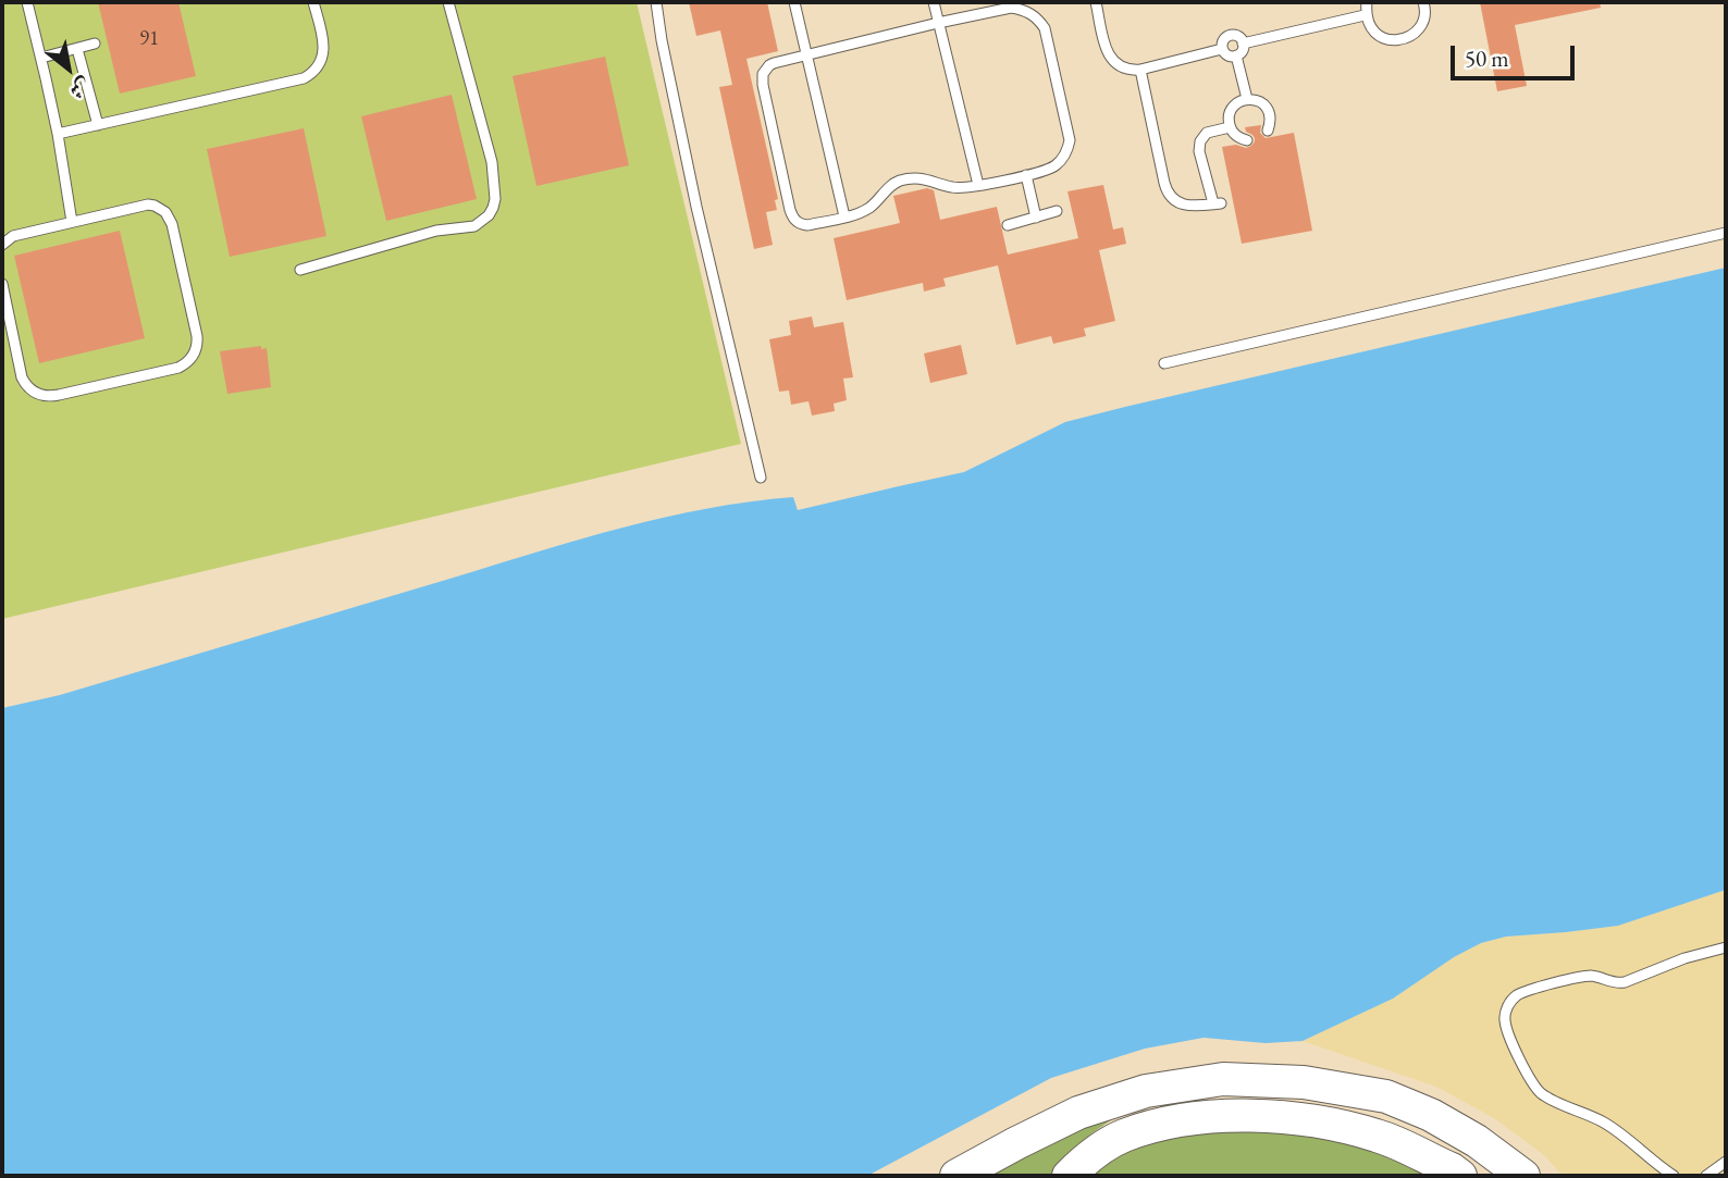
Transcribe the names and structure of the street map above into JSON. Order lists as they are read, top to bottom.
{
  "house_numbers": ["91"],
  "scale_bar": "50 m",
  "north": "bottom right"
}
